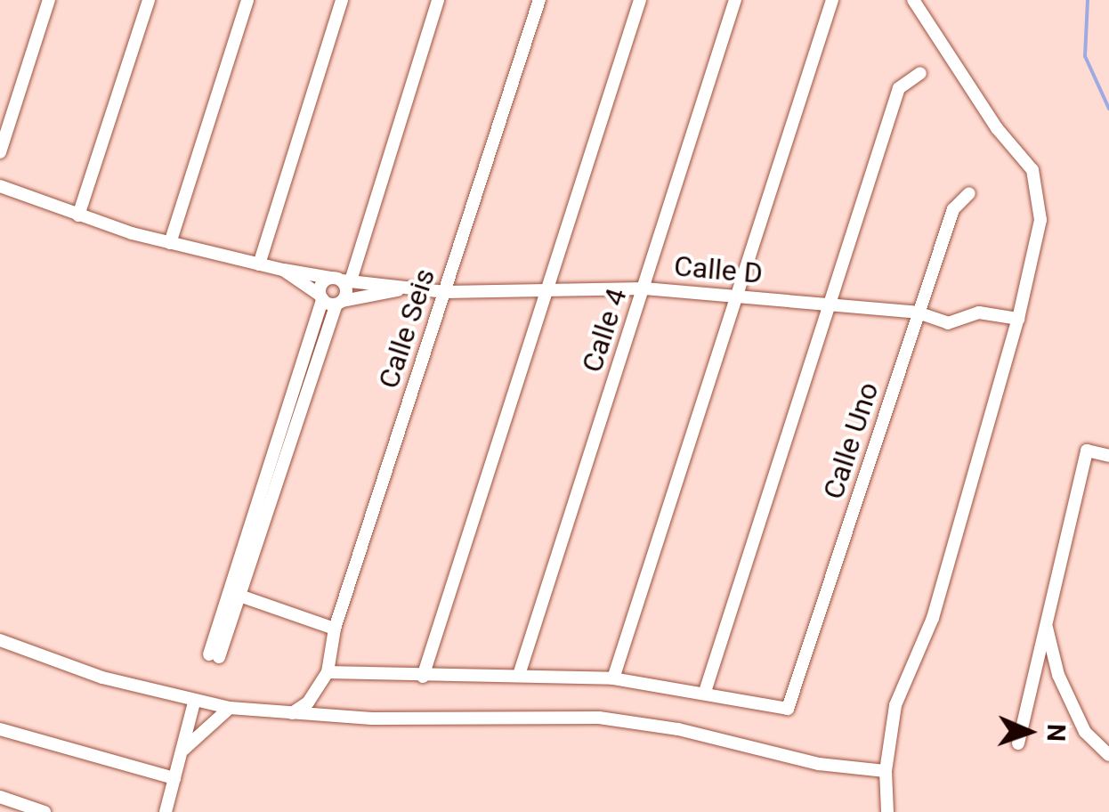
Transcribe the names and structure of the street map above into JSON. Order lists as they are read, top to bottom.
{
  "streets": {
    "street": [
      "Calle D",
      "Calle Seis",
      "Calle 4",
      "Calle Uno"
    ]
  },
  "crossings": [
    ["Calle D", "Calle Seis"],
    ["Calle D", "Calle 4"],
    ["Calle D", "Calle Uno"]
  ],
  "north": "right"
}
